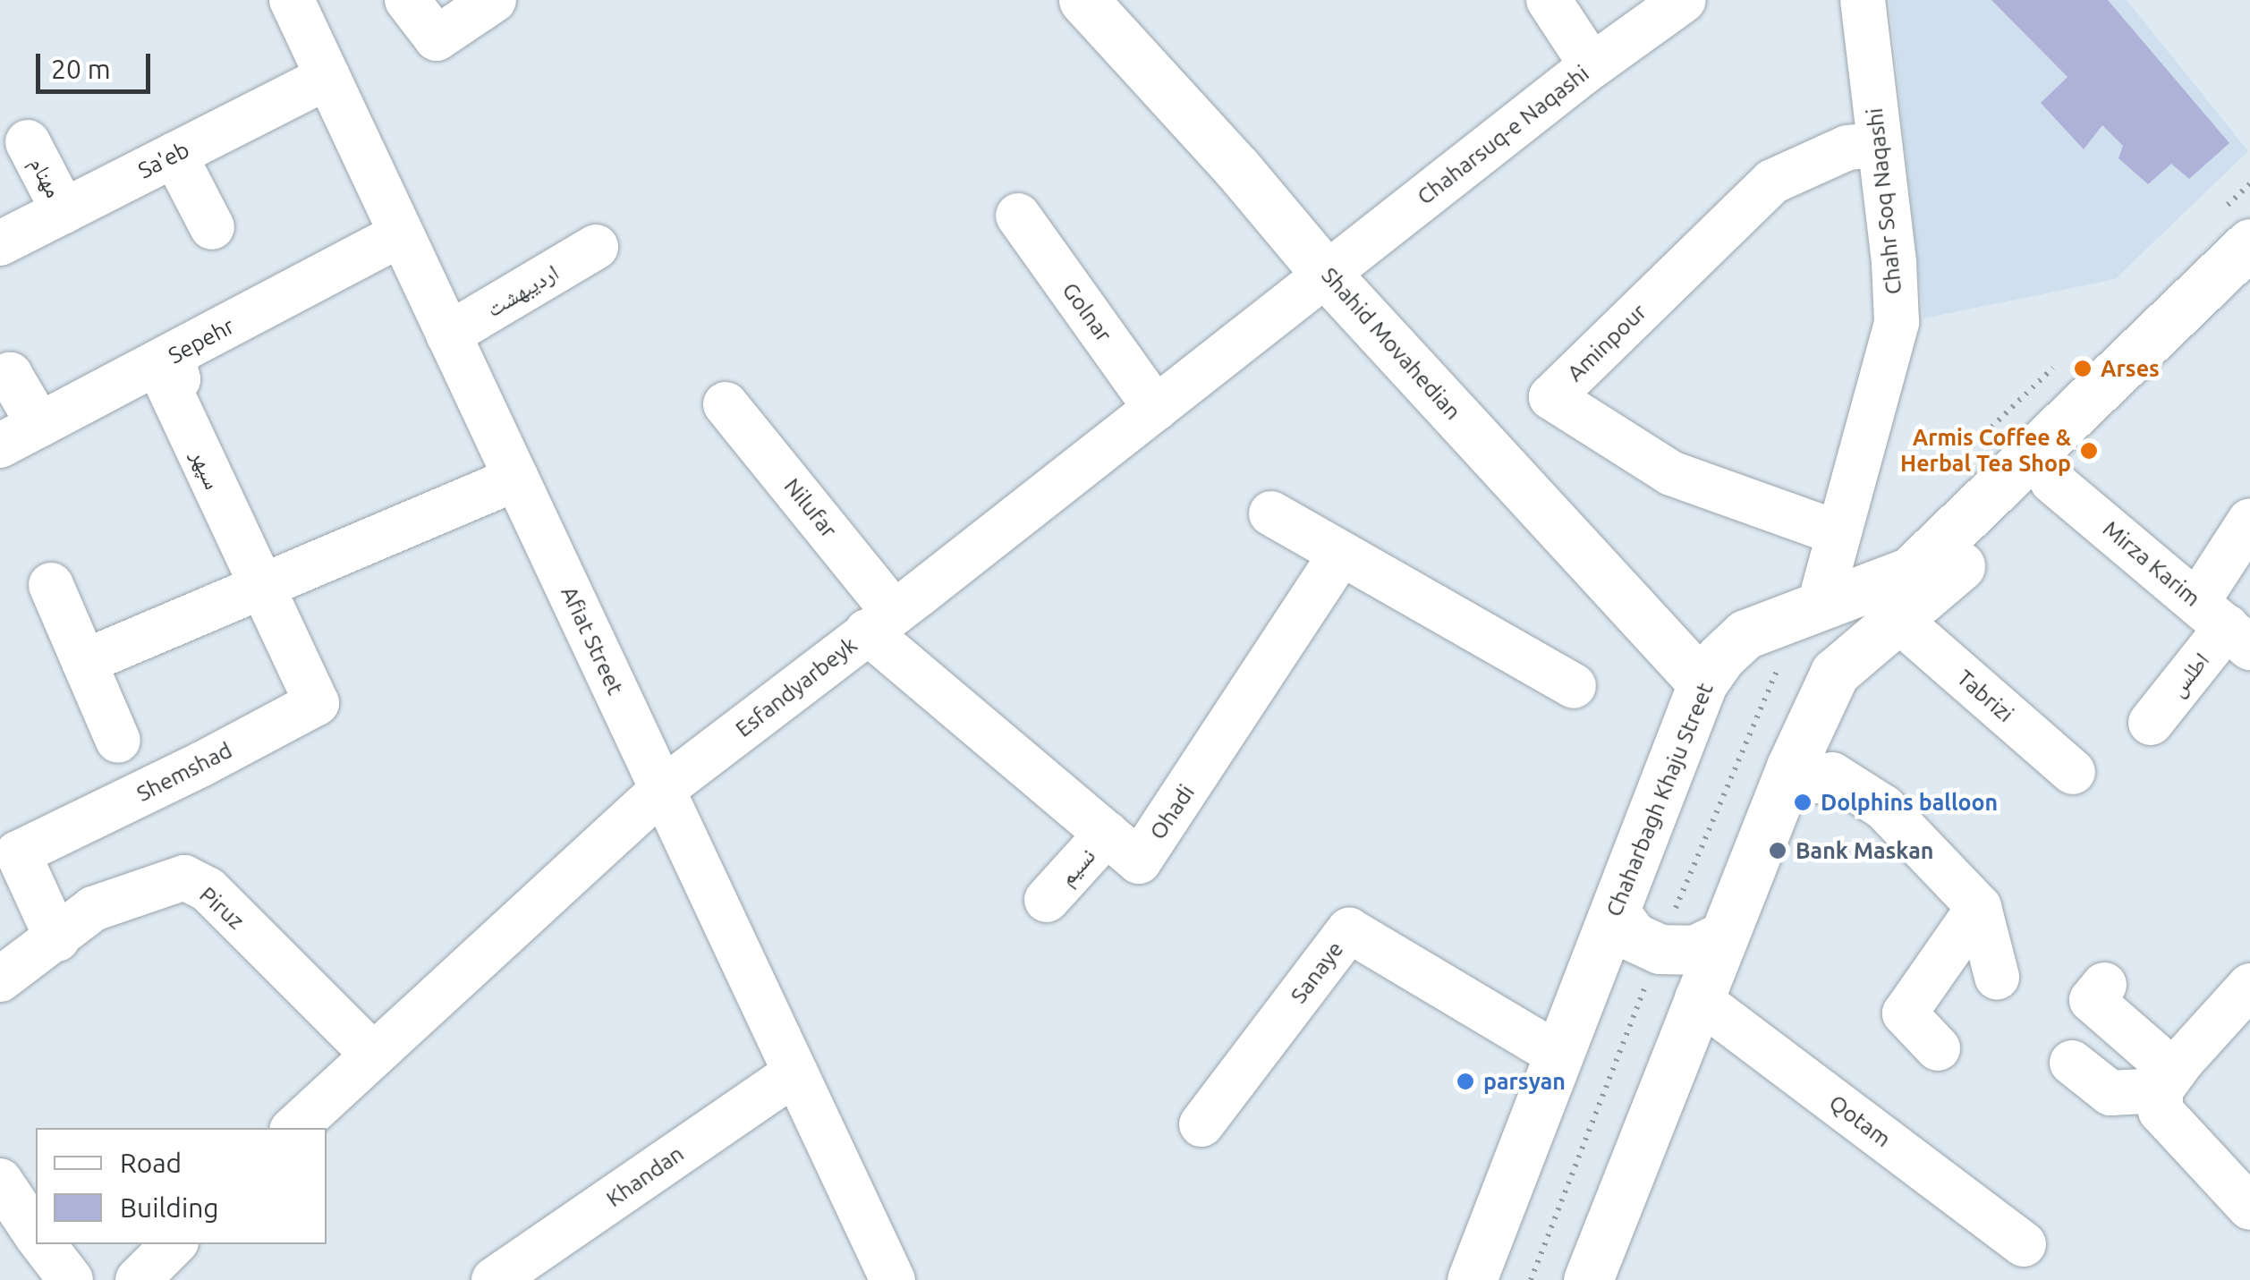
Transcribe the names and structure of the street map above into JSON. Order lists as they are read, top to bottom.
{
  "streets": {
    "main road": ["Shahid Movahedian", "Chaharbagh Khaju Street"],
    "street": [
      "Chaharsuq-e Naqashi",
      "Sa'eb",
      "مهنام",
      "Chahr Soq Naqashi",
      "اردیبهشت",
      "Golnar",
      "Sepehr",
      "Aminpour",
      "سپهر",
      "Nilufar",
      "Mirza Karim",
      "Afiat Street",
      "اطلس",
      "Esfandyarbeyk",
      "Tabrizi",
      "Shemshad",
      "Ohadi",
      "نسیم",
      "Piruz",
      "Sanaye",
      "Qotam",
      "Khandan"
    ]
  },
  "crossings": [
    ["Chaharsuq-e Naqashi", "Shahid Movahedian"],
    ["Chaharsuq-e Naqashi", "Esfandyarbeyk"],
    ["Sa'eb", "مهنام"],
    ["Sa'eb", "Afiat Street"],
    ["Chahr Soq Naqashi", "Aminpour"],
    ["Chahr Soq Naqashi", "Chaharbagh Khaju Street"],
    ["اردیبهشت", "Afiat Street"],
    ["Golnar", "Esfandyarbeyk"],
    ["Sepehr", "سپهر"],
    ["Sepehr", "Afiat Street"],
    ["Shahid Movahedian", "Esfandyarbeyk"],
    ["Shahid Movahedian", "Chaharbagh Khaju Street"],
    ["سپهر", "Shemshad"],
    ["Nilufar", "Esfandyarbeyk"],
    ["Nilufar", "Ohadi"],
    ["Mirza Karim", "اطلس"],
    ["Afiat Street", "Esfandyarbeyk"],
    ["Afiat Street", "Khandan"],
    ["Esfandyarbeyk", "Ohadi"],
    ["Esfandyarbeyk", "Piruz"],
    ["Shemshad", "Piruz"],
    ["Chaharbagh Khaju Street", "Sanaye"],
    ["Ohadi", "نسیم"]
  ],
  "places": [
    "Arses",
    "Armis Coffee & Herbal Tea Shop",
    "Dolphins balloon",
    "Bank Maskan",
    "parsyan"
  ],
  "legend": ["Road", "Building"],
  "scale_bar": "20 m"
}
